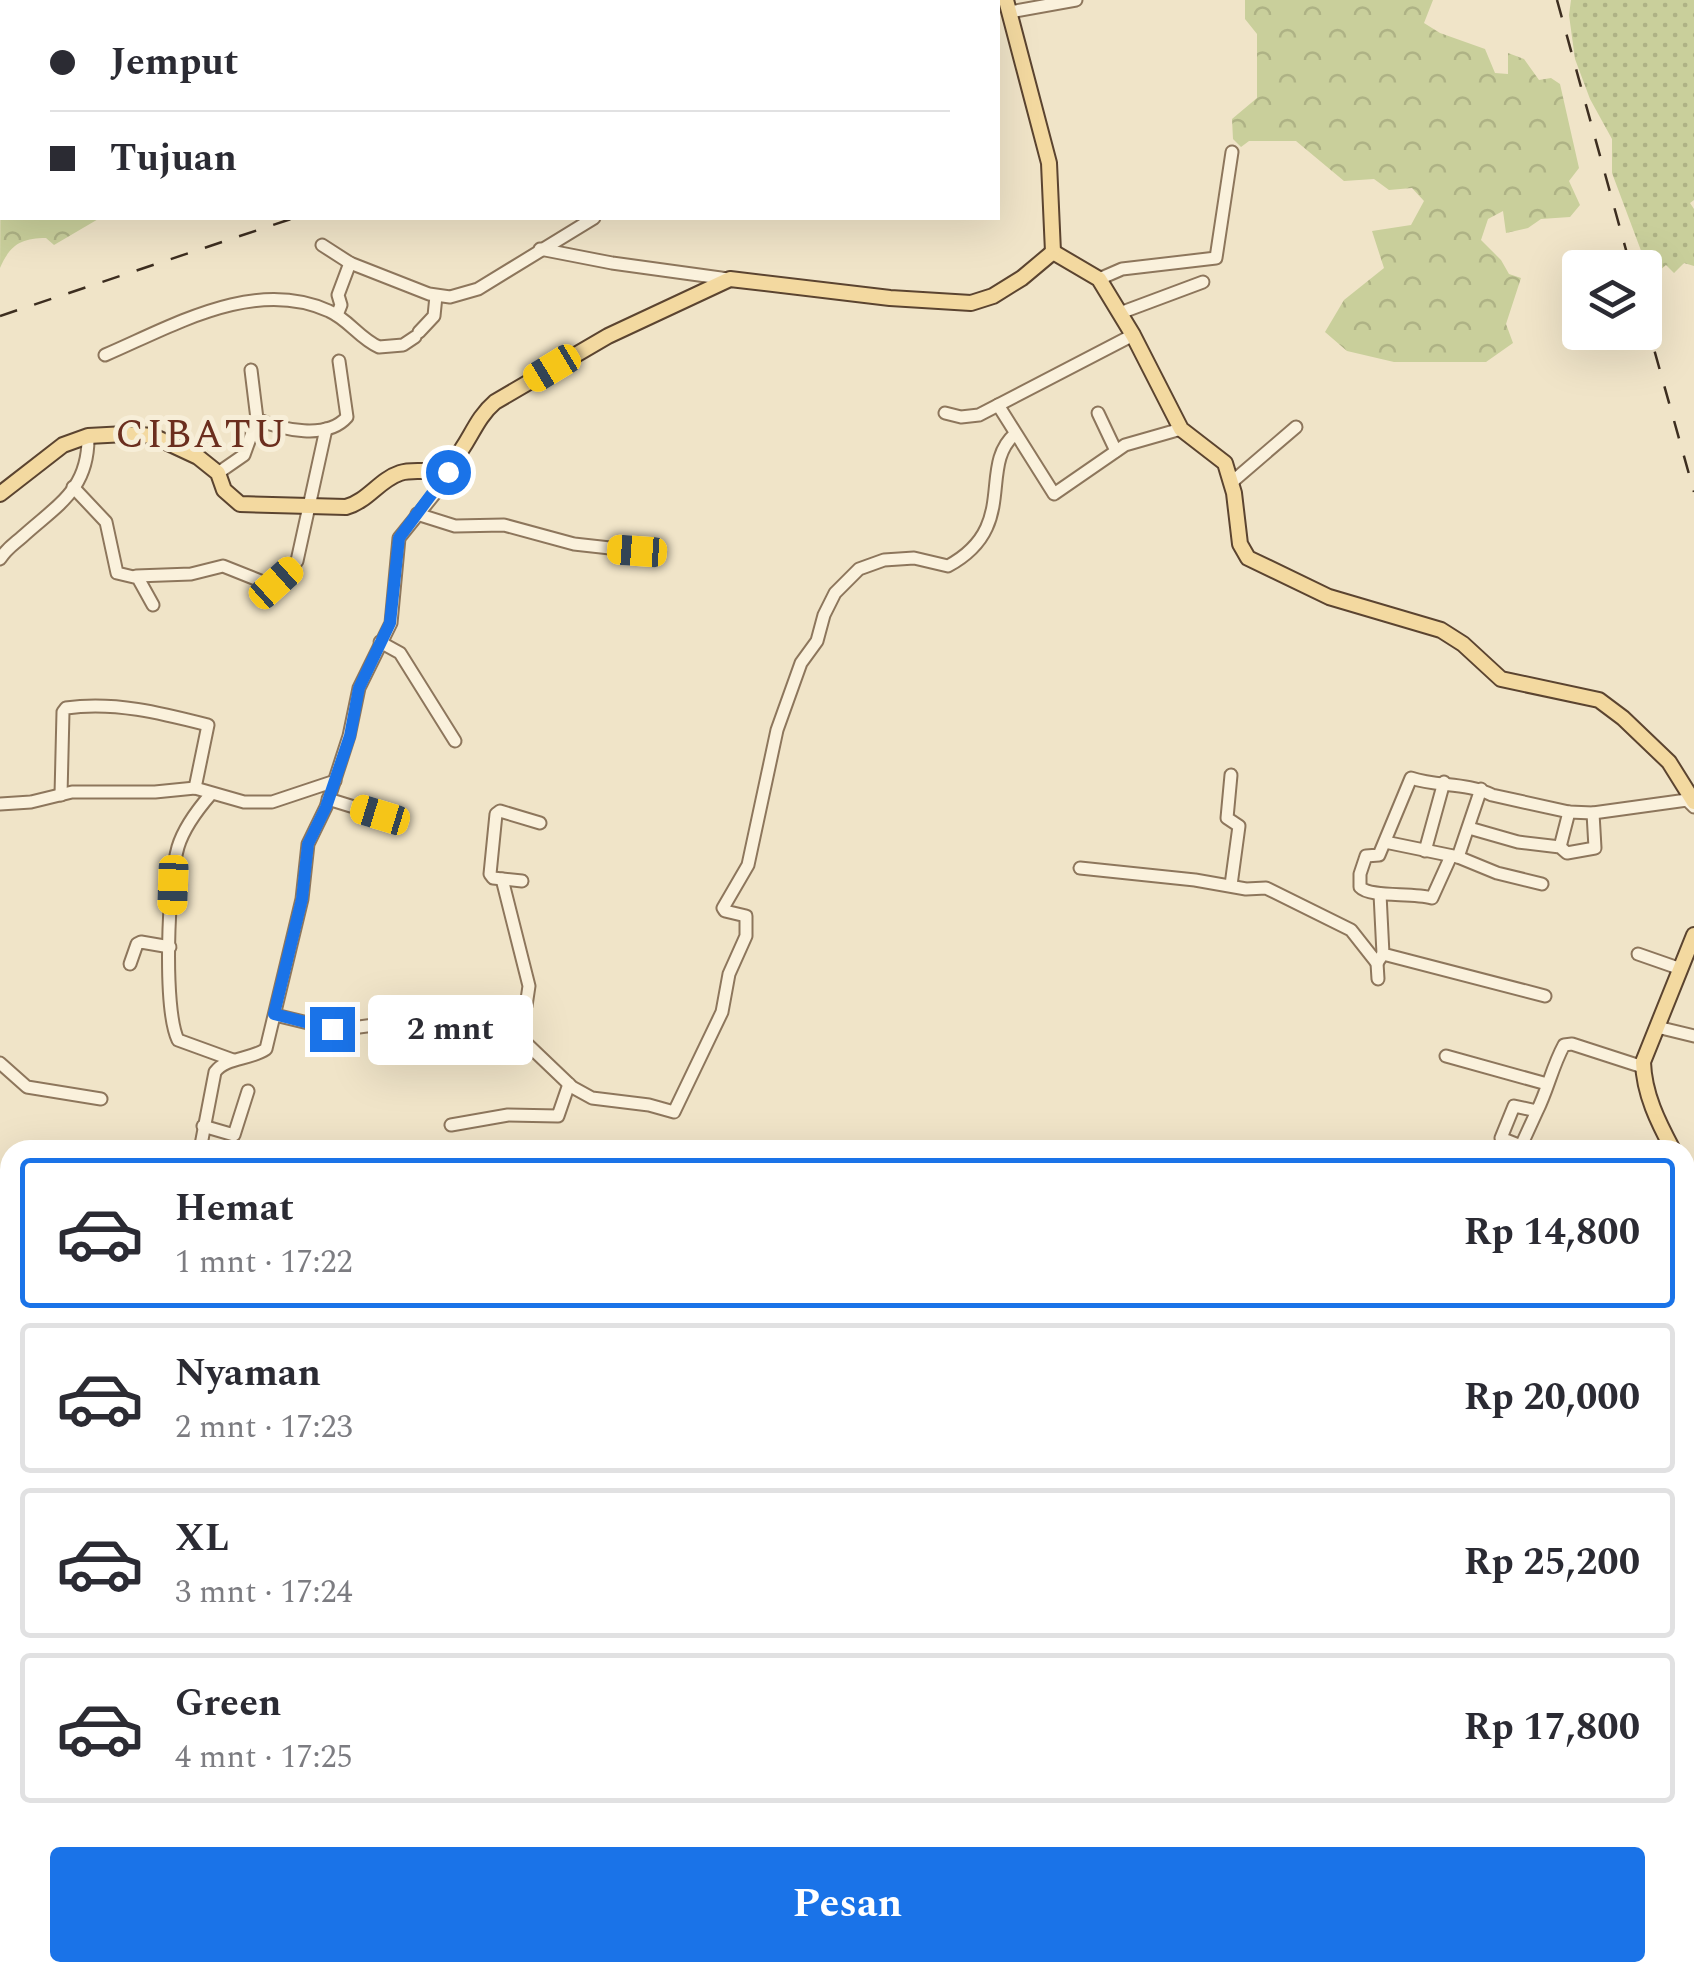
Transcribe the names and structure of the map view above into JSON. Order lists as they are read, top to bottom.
{
  "districts": ["CIBATU"],
  "page": {
    "banner": ["Jemput", "Tujuan"],
    "bubble": "2 mnt",
    "list": [
      {
        "name": "Hemat",
        "note": "1 mnt · 17:22",
        "value": "Rp 14,800"
      },
      {
        "name": "Nyaman",
        "note": "2 mnt · 17:23",
        "value": "Rp 20,000"
      },
      {
        "name": "XL",
        "note": "3 mnt · 17:24",
        "value": "Rp 25,200"
      },
      {
        "name": "Green",
        "note": "4 mnt · 17:25",
        "value": "Rp 17,800"
      }
    ],
    "buttons": "Pesan"
  }
}
